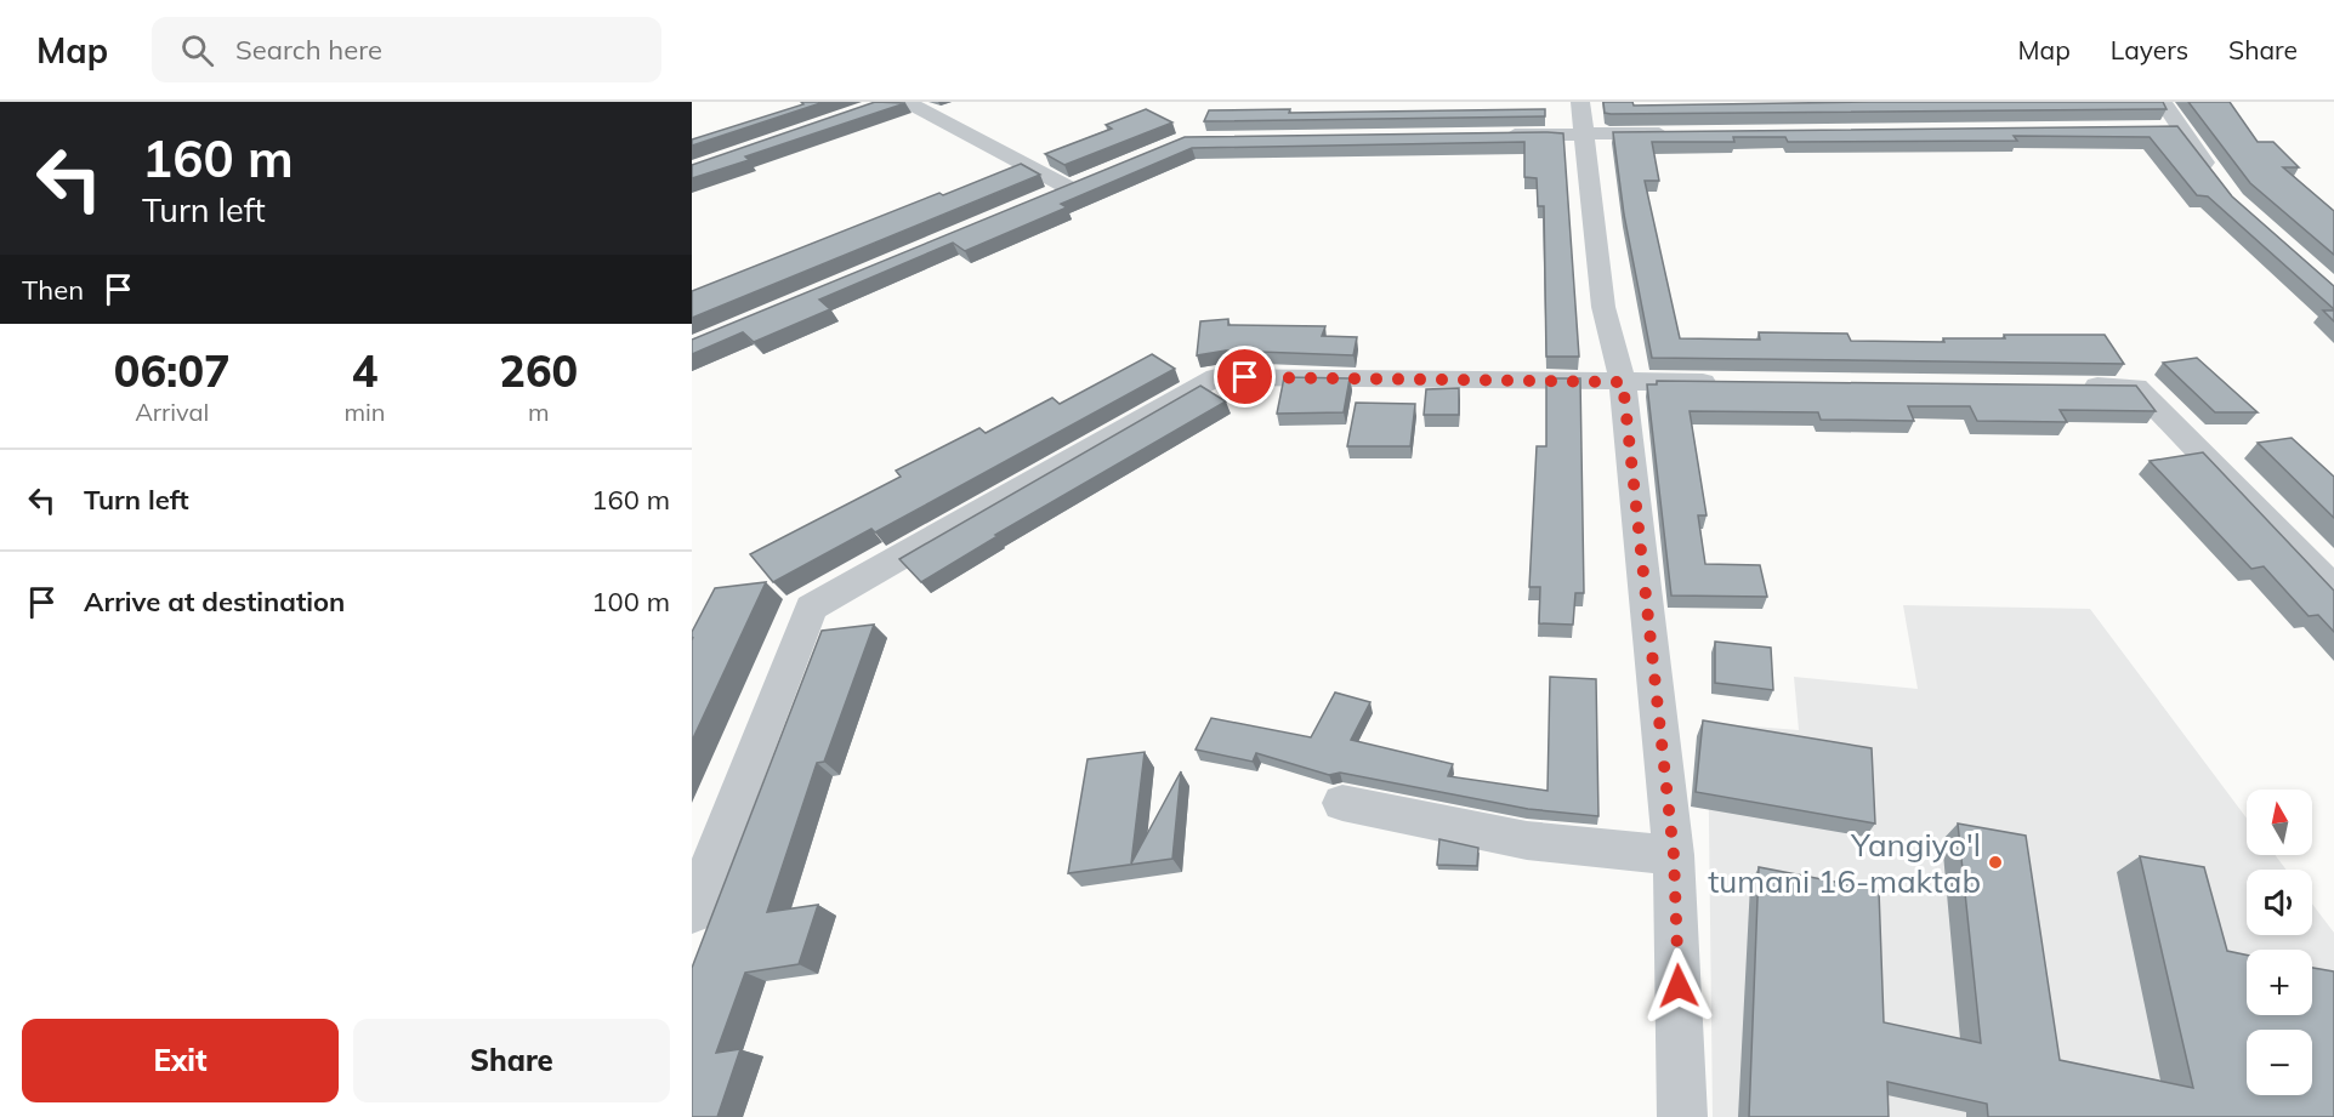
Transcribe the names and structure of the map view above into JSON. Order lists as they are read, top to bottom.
{
  "places": ["Yangiyo'l tumani 16-maktab"],
  "north": "top",
  "page": {
    "header": "Map",
    "search": "Search here",
    "nav": ["Map", "Layers", "Share"],
    "turn": ["160 m", "Turn left"],
    "then": "Then",
    "eta": [
      "06:07",
      "Arrival",
      "4",
      "min",
      "260",
      "m"
    ],
    "list": [
      {
        "name": "Turn left",
        "value": "160 m"
      },
      {
        "name": "Arrive at destination",
        "value": "100 m"
      }
    ],
    "map_buttons": ["+", "−"],
    "buttons": ["Exit", "Share"]
  }
}
